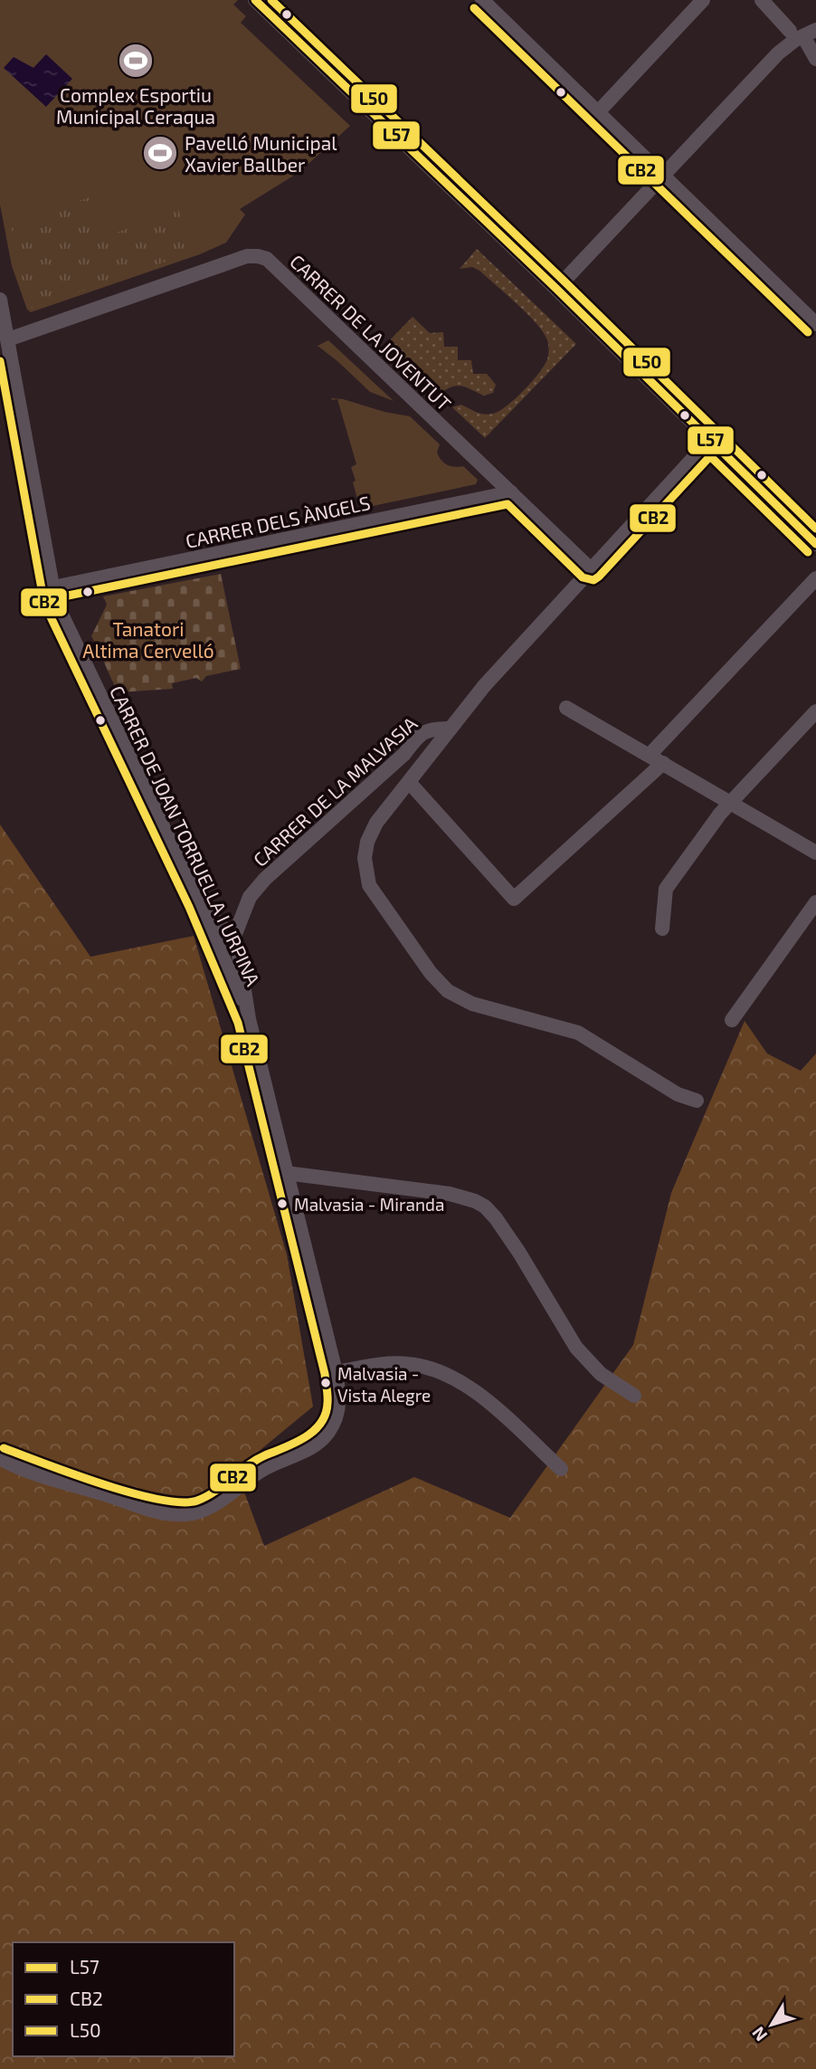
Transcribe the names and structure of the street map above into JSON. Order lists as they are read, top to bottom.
{
  "streets": {
    "street": [
      "CARRER DE LA JOVENTUT",
      "CARRER DELS ÀNGELS",
      "CARRER DE LA MALVASIA",
      "CARRER DE JOAN TORRUELLA I URPINA"
    ]
  },
  "crossings": [
    ["CARRER DE LA JOVENTUT", "CARRER DELS ÀNGELS"],
    ["CARRER DE LA JOVENTUT", "CARRER DE JOAN TORRUELLA I URPINA"],
    ["CARRER DELS ÀNGELS", "CARRER DE JOAN TORRUELLA I URPINA"]
  ],
  "parks": ["Tanatori Altima Cervelló"],
  "places": {
    "sports": ["Complex Esportiu Municipal Ceraqua", "Pavelló Municipal Xavier Ballber"],
    "other": ["Malvasia - Miranda", "Malvasia - Vista Alegre"]
  },
  "lines": ["transit line L57", "transit line L50", "transit line CB2"],
  "legend": ["L57", "CB2", "L50"],
  "north": "bottom left"
}
